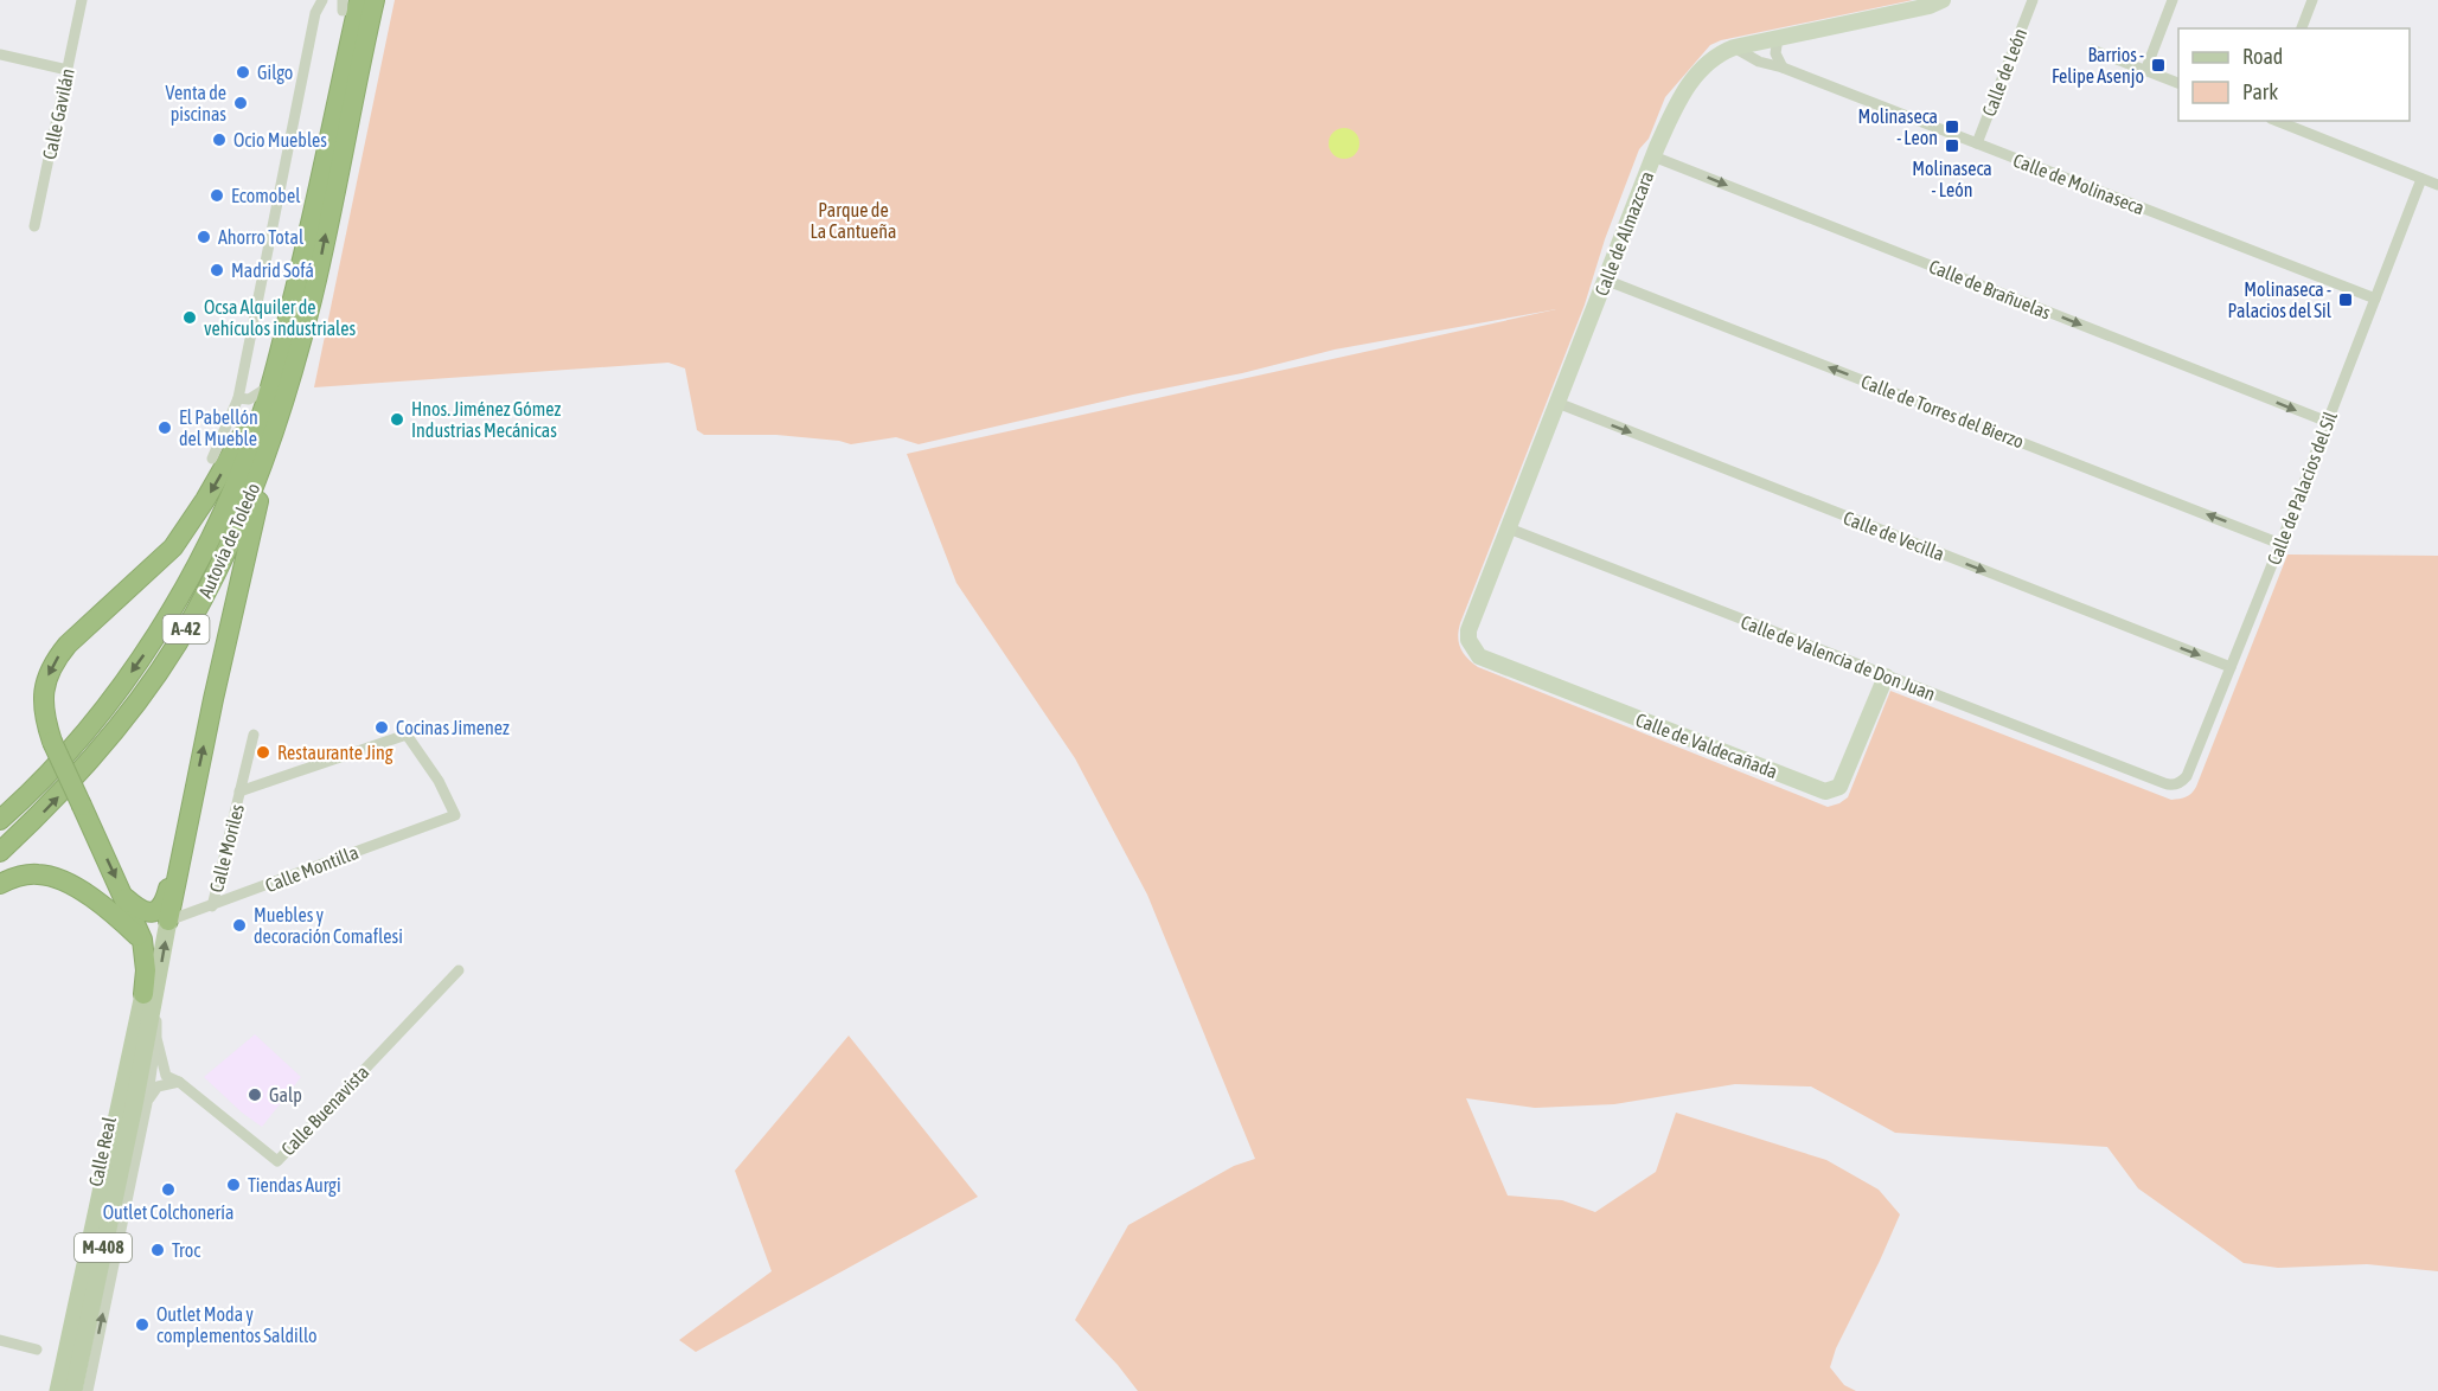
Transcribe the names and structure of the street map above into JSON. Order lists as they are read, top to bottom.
{
  "streets": {
    "highway": ["Autovía de Toledo", "A-42"],
    "main road": ["Calle Real", "M-408"],
    "street": [
      "Calle de León",
      "Calle Gavilán",
      "Calle de Molinaseca",
      "Calle de Almazcara",
      "Calle de Brañuelas",
      "Calle de Torres del Bierzo",
      "Calle de Palacios del Sil",
      "Calle de Vecilla",
      "Calle de Valencia de Don Juan",
      "Calle de Valdecañada",
      "Calle Moriles",
      "Calle Montilla",
      "Calle Buenavista"
    ]
  },
  "crossings": [
    ["Calle de León", "Calle de Molinaseca"],
    ["Calle de Molinaseca", "Calle de Almazcara"],
    ["Calle de Molinaseca", "Calle de Palacios del Sil"],
    ["Calle de Almazcara", "Calle de Brañuelas"],
    ["Calle de Almazcara", "Calle de Torres del Bierzo"],
    ["Calle de Almazcara", "Calle de Vecilla"],
    ["Calle de Almazcara", "Calle de Valencia de Don Juan"],
    ["Calle de Almazcara", "Calle de Valdecañada"],
    ["Calle de Brañuelas", "Calle de Palacios del Sil"],
    ["Calle de Torres del Bierzo", "Calle de Palacios del Sil"],
    ["Calle de Palacios del Sil", "Calle de Vecilla"],
    ["Calle de Palacios del Sil", "Calle de Valencia de Don Juan"],
    ["Calle de Valencia de Don Juan", "Calle de Valdecañada"],
    ["Calle Moriles", "Calle Montilla"],
    ["Calle Montilla", "Calle Real"],
    ["Calle Buenavista", "Calle Real"]
  ],
  "one_way": ["Calle de Brañuelas", "Calle de Torres del Bierzo", "Calle de Vecilla"],
  "parks": ["Parque de La Cantueña"],
  "places": {
    "transit": [
      "Barrios - Felipe Asenjo",
      "Molinaseca - Leon",
      "Molinaseca - León",
      "Molinaseca - Palacios del Sil"
    ],
    "other": [
      "Gilgo",
      "Venta de piscinas",
      "Ocio Muebles",
      "Ecomobel",
      "Ahorro Total",
      "Madrid Sofá",
      "Ocsa Alquiler de vehículos industriales",
      "Hnos. Jiménez Gómez Industrias Mecánicas",
      "El Pabellón del Mueble",
      "Cocinas Jimenez",
      "Restaurante Jing",
      "Muebles y decoración Comaflesi",
      "Galp",
      "Tiendas Aurgi",
      "Outlet Colchonería",
      "Troc",
      "Outlet Moda y complementos Saldillo"
    ]
  },
  "legend": ["Road", "Park"]
}
